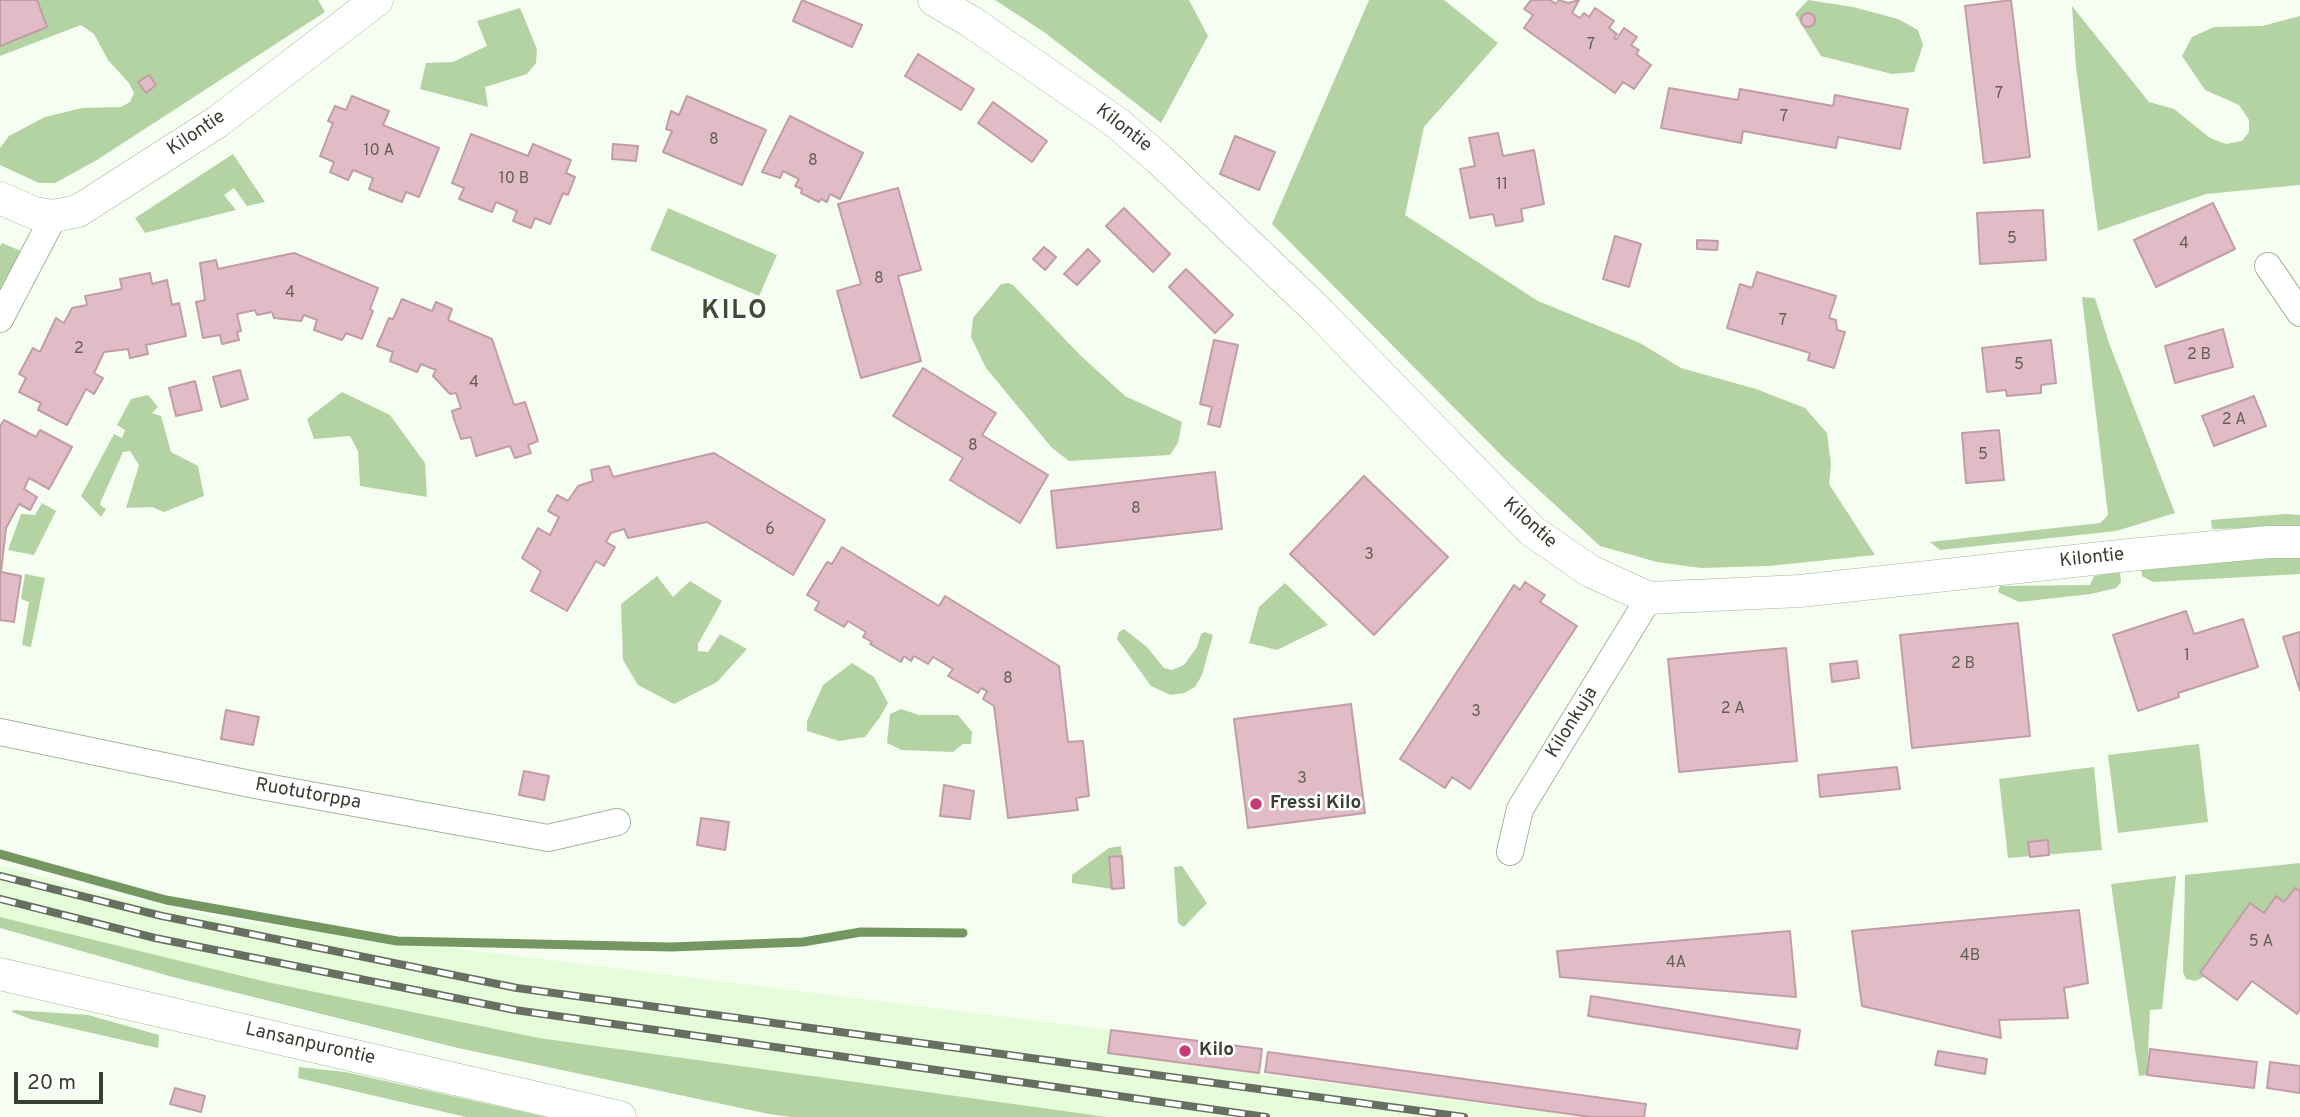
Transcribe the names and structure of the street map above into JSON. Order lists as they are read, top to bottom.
{
  "streets": {
    "street": [
      "Kilontie",
      "Kilonkuja",
      "Ruotutorppa",
      "Lansanpurontie"
    ]
  },
  "crossings": [
    ["Kilontie", "Kilonkuja"]
  ],
  "districts": ["KILO"],
  "places": ["Fressi Kilo", "Kilo"],
  "house_numbers": [
    "7",
    "7",
    "7",
    "8",
    "10 A",
    "8",
    "10 B",
    "11",
    "5",
    "4",
    "8",
    "4",
    "7",
    "2",
    "2 B",
    "5",
    "4",
    "2 A",
    "8",
    "5",
    "8",
    "6",
    "3",
    "1",
    "2 B",
    "8",
    "2 A",
    "3",
    "3",
    "5 A",
    "4B",
    "4A"
  ],
  "scale_bar": "20 m"
}
